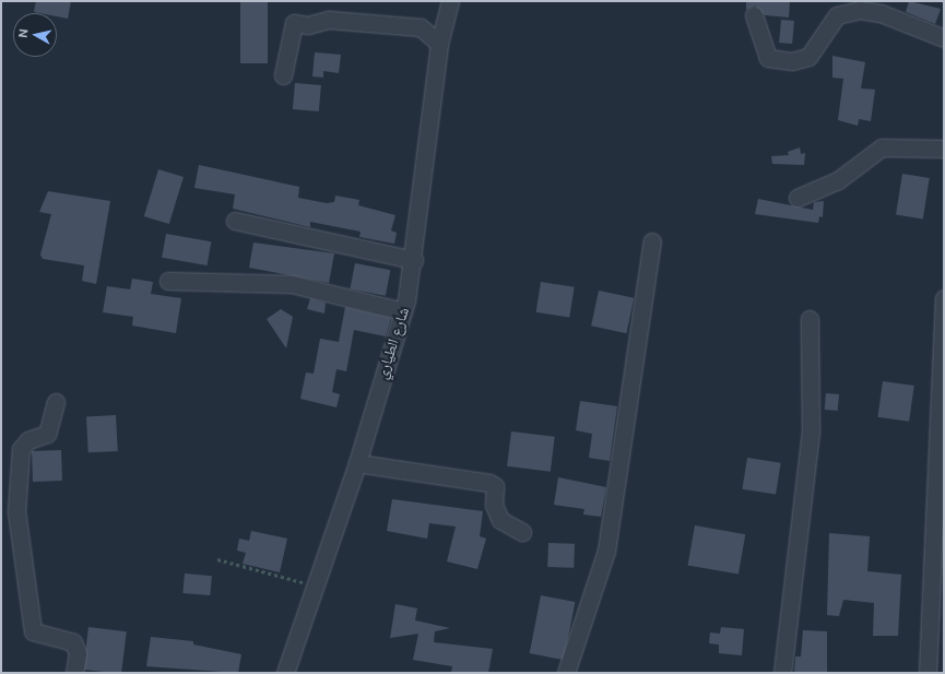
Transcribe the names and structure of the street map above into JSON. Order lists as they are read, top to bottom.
{
  "streets": {
    "street": ["شارع الطياري"]
  },
  "north": "left"
}
